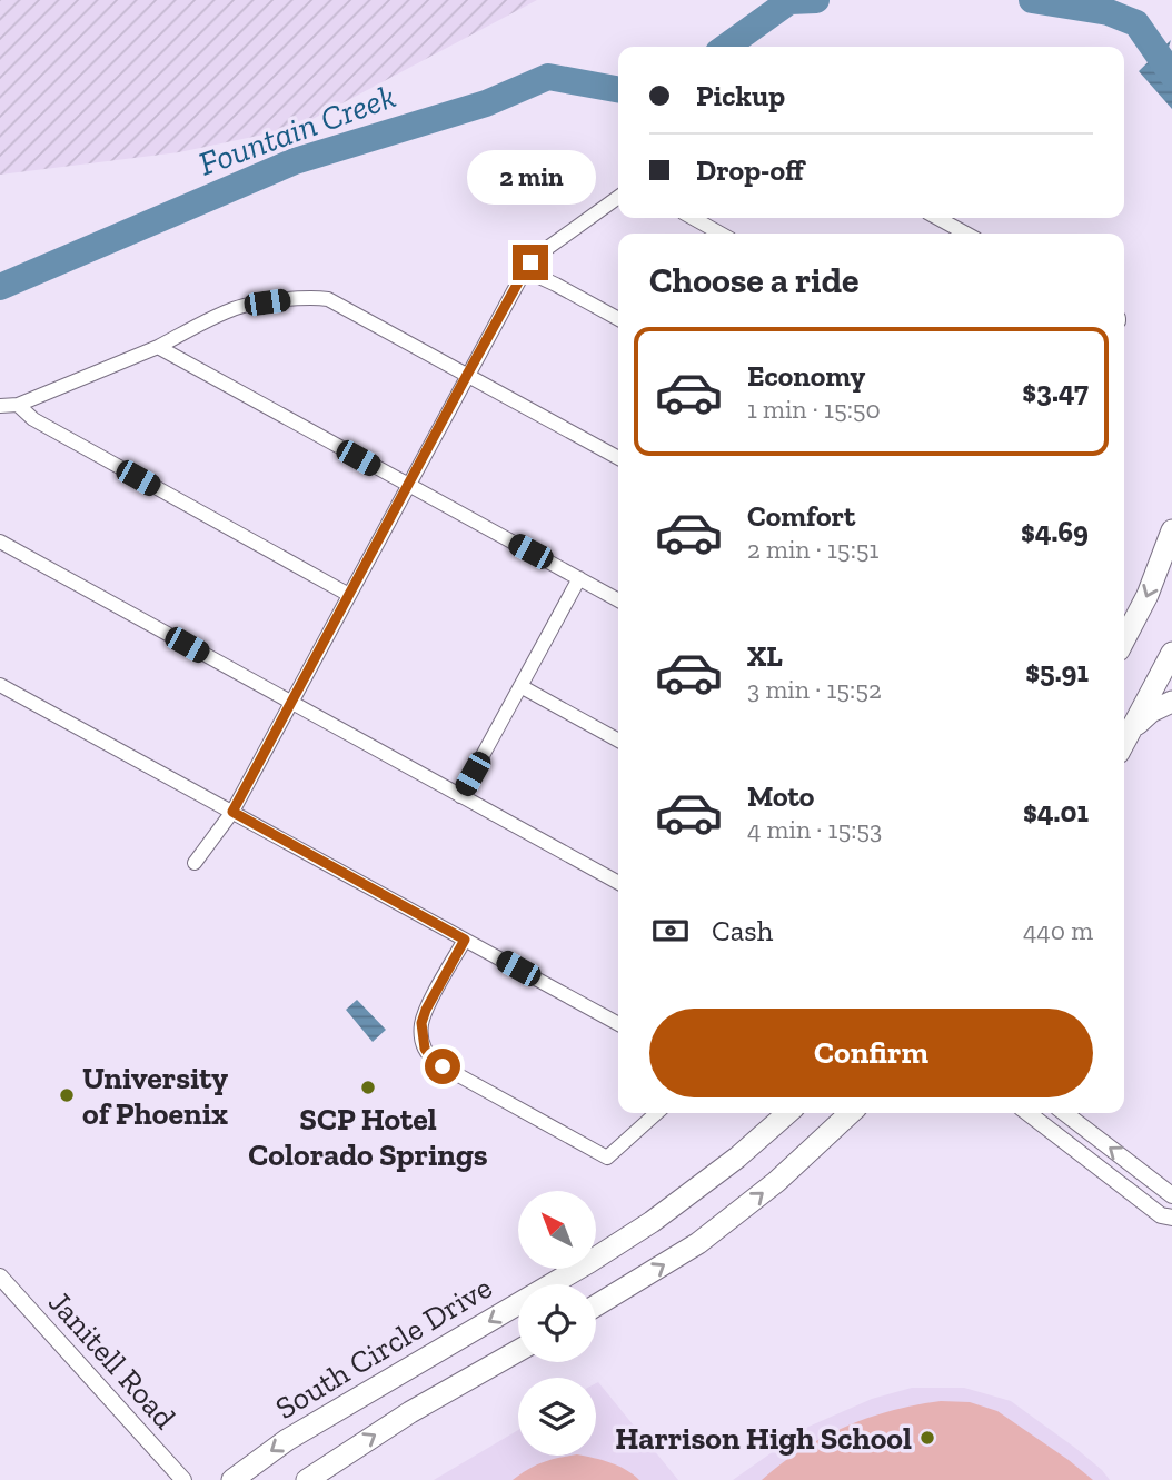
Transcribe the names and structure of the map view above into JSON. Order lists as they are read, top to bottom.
{
  "streets": {
    "main road": ["South Circle Drive"],
    "street": ["Janitell Road"]
  },
  "water": ["Fountain Creek"],
  "places": ["SCP Hotel Colorado Springs", "University of Phoenix", "Harrison High School"],
  "north": "top left",
  "page": {
    "banner": ["Pickup", "Drop-off"],
    "bubble": "2 min",
    "heading": "Choose a ride",
    "list": [
      {
        "name": "Economy",
        "note": "1 min · 15:50",
        "value": "$3.47"
      },
      {
        "name": "Comfort",
        "note": "2 min · 15:51",
        "value": "$4.69"
      },
      {
        "name": "XL",
        "note": "3 min · 15:52",
        "value": "$5.91"
      },
      {
        "name": "Moto",
        "note": "4 min · 15:53",
        "value": "$4.01"
      }
    ],
    "pay": ["Cash", "440 m"],
    "buttons": "Confirm"
  }
}
